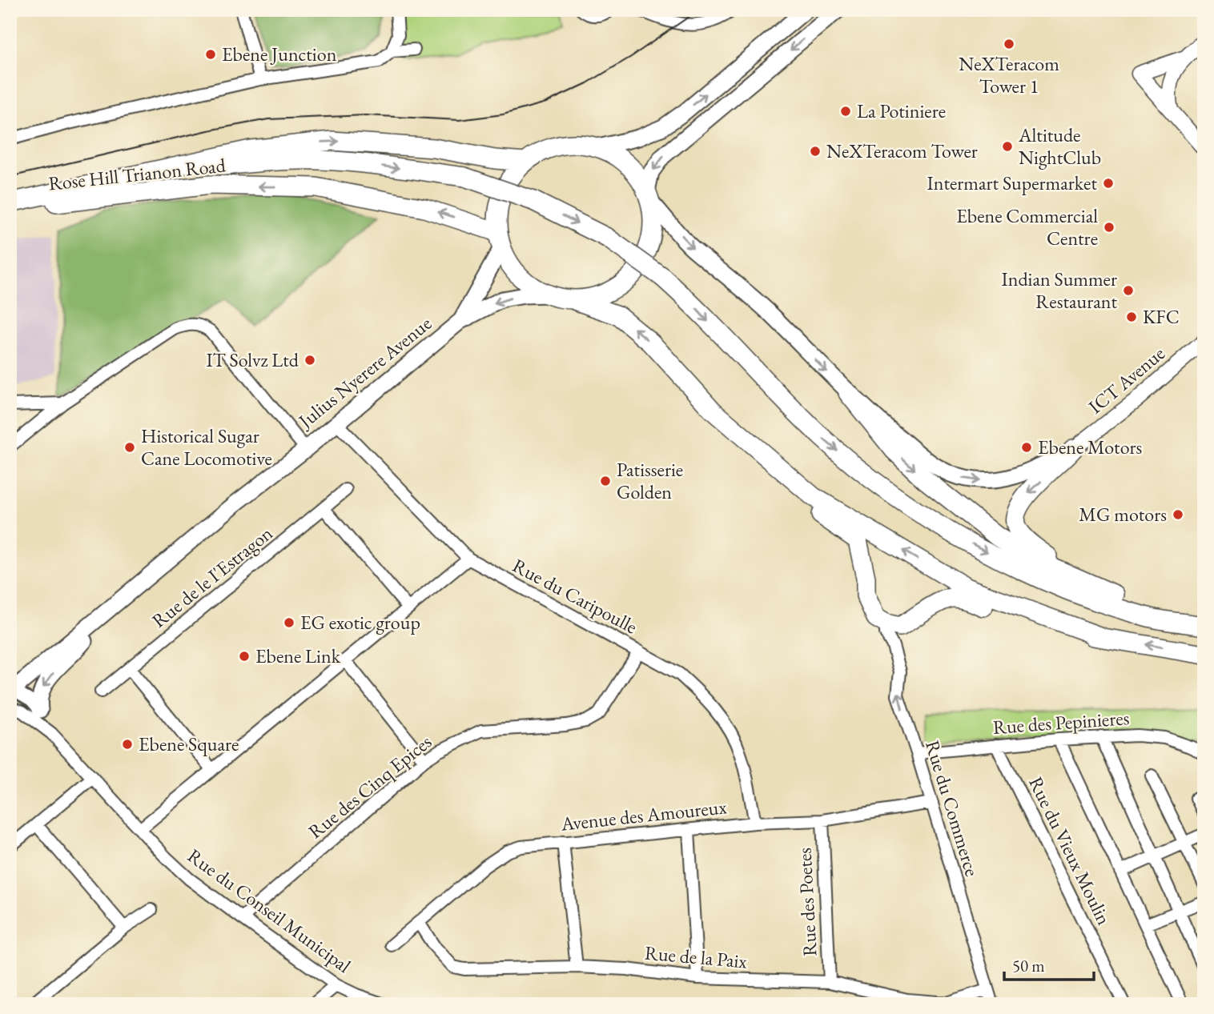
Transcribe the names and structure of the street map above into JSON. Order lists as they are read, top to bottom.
{
  "streets": {
    "main road": ["Rose Hill Trianon Road", "Julius Nyerere Avenue"],
    "street": [
      "ICT Avenue",
      "Rue de le I'Estragon",
      "Rue du Caripoulle",
      "Rue des Pepinieres",
      "Rue des Cinq Epices",
      "Rue du Commerce",
      "Avenue des Amoureux",
      "Rue du Vieux Moulin",
      "Rue des Poetes",
      "Rue du Conseil Municipal",
      "Rue de la Paix"
    ]
  },
  "crossings": [
    ["Rose Hill Trianon Road", "Julius Nyerere Avenue"],
    ["Julius Nyerere Avenue", "Rue du Caripoulle"],
    ["Rue du Caripoulle", "Rue des Cinq Epices"],
    ["Rue du Caripoulle", "Avenue des Amoureux"],
    ["Rue des Pepinieres", "Rue du Commerce"],
    ["Rue des Pepinieres", "Rue du Vieux Moulin"],
    ["Rue des Cinq Epices", "Rue du Conseil Municipal"],
    ["Rue du Commerce", "Avenue des Amoureux"],
    ["Rue du Commerce", "Rue de la Paix"],
    ["Avenue des Amoureux", "Rue des Poetes"],
    ["Avenue des Amoureux", "Rue de la Paix"],
    ["Rue des Poetes", "Rue de la Paix"]
  ],
  "places": [
    "NeXTeracom Tower 1",
    "Ebene Junction",
    "La Potiniere",
    "Altitude NightClub",
    "NeXTeracom Tower",
    "Intermart Supermarket",
    "Ebene Commercial Centre",
    "Indian Summer Restaurant",
    "KFC",
    "IT Solvz Ltd",
    "Historical Sugar Cane Locomotive",
    "Ebene Motors",
    "Patisserie Golden",
    "MG motors",
    "EG exotic group",
    "Ebene Link",
    "Ebene Square"
  ],
  "scale_bar": "50 m"
}
